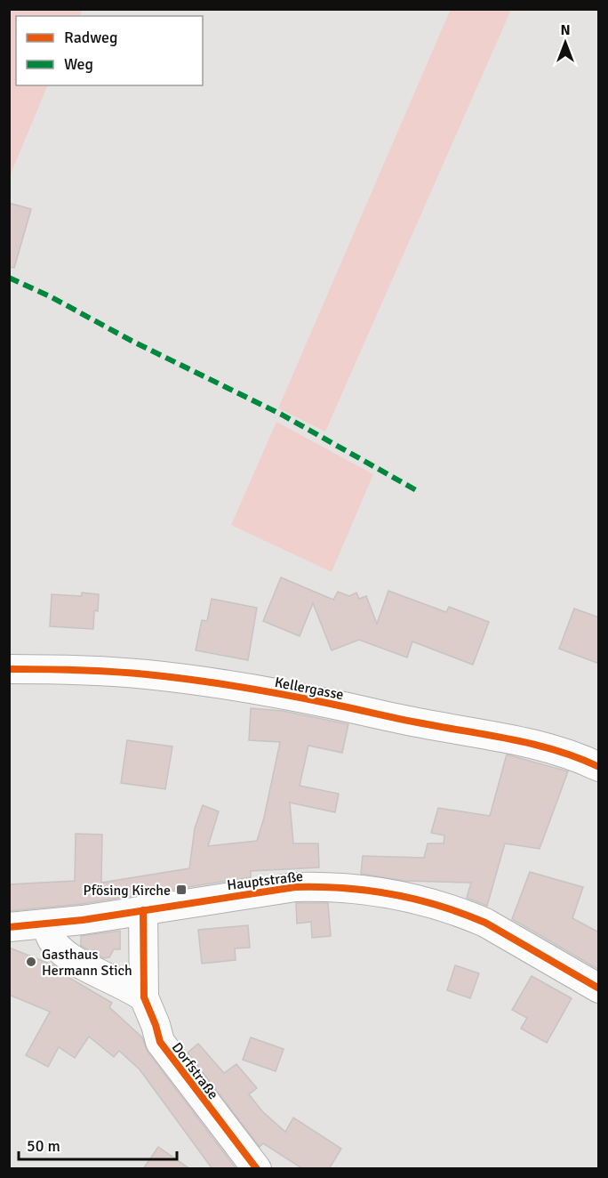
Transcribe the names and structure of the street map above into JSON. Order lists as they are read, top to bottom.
{
  "streets": {
    "street": ["Kellergasse", "Hauptstraße", "Dorfstraße"]
  },
  "crossings": [
    ["Hauptstraße", "Dorfstraße"]
  ],
  "places": {
    "transit": ["Pfösing Kirche"],
    "other": ["Gasthaus Hermann Stich"]
  },
  "legend": ["Radweg", "Weg"],
  "scale_bar": "50 m",
  "north": "top"
}
